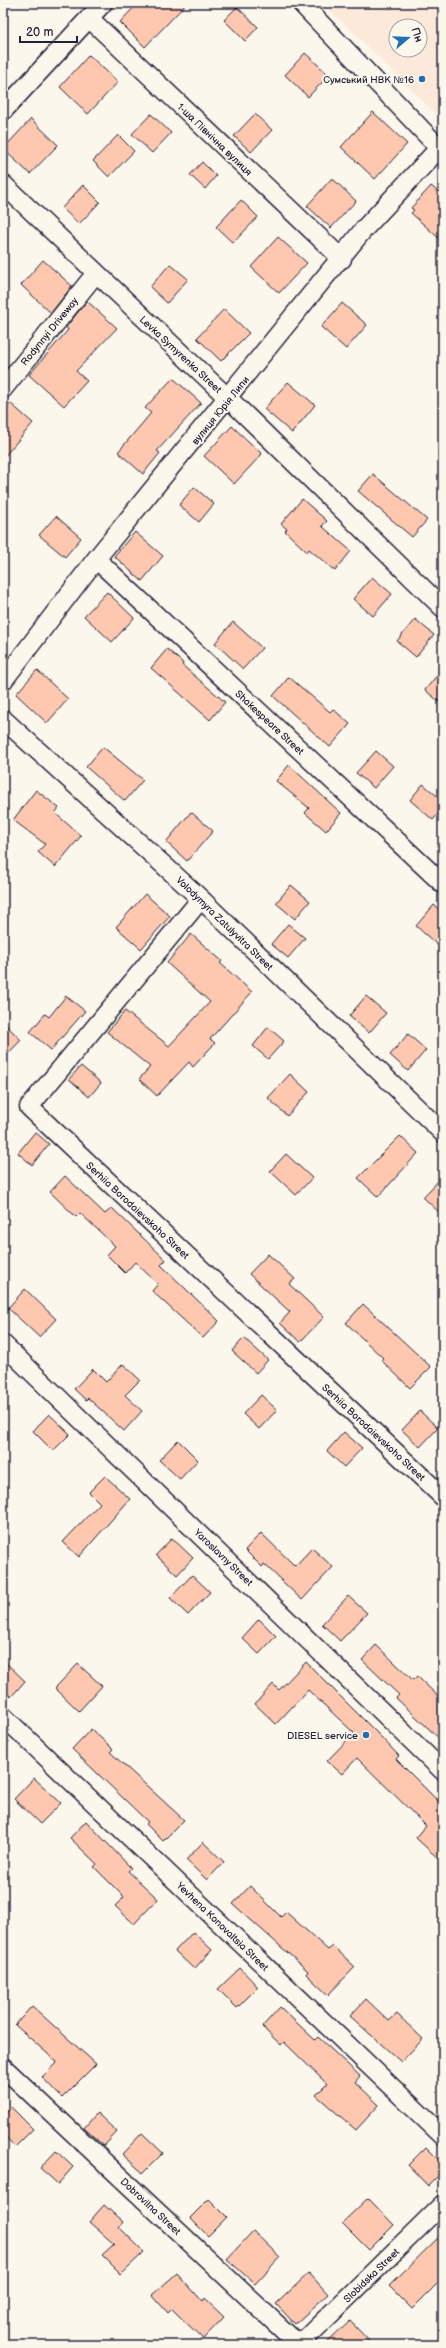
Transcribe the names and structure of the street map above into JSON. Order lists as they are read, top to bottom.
{
  "streets": {
    "street": [
      "1-ша Північна вулиця",
      "Rodynnyi Driveway",
      "Levka Symyrenka Street",
      "вулиця Юрія Липи",
      "Shakespeare Street",
      "Volodymyra Zatulyvitra Street",
      "Serhiia Borodaievskoho Street",
      "Yaroslavny Street",
      "Yevhena Konovaltsia Street",
      "Dobrovilna Street",
      "Slobidska Street"
    ]
  },
  "crossings": [
    ["1-ша Північна вулиця", "вулиця Юрія Липи"],
    ["Rodynnyi Driveway", "Levka Symyrenka Street"],
    ["Levka Symyrenka Street", "вулиця Юрія Липи"],
    ["вулиця Юрія Липи", "Shakespeare Street"],
    ["Volodymyra Zatulyvitra Street", "Serhiia Borodaievskoho Street"],
    ["Dobrovilna Street", "Slobidska Street"]
  ],
  "places": ["Сумський НВК №16", "DIESEL service"],
  "scale_bar": "20 m",
  "north": "right"
}
